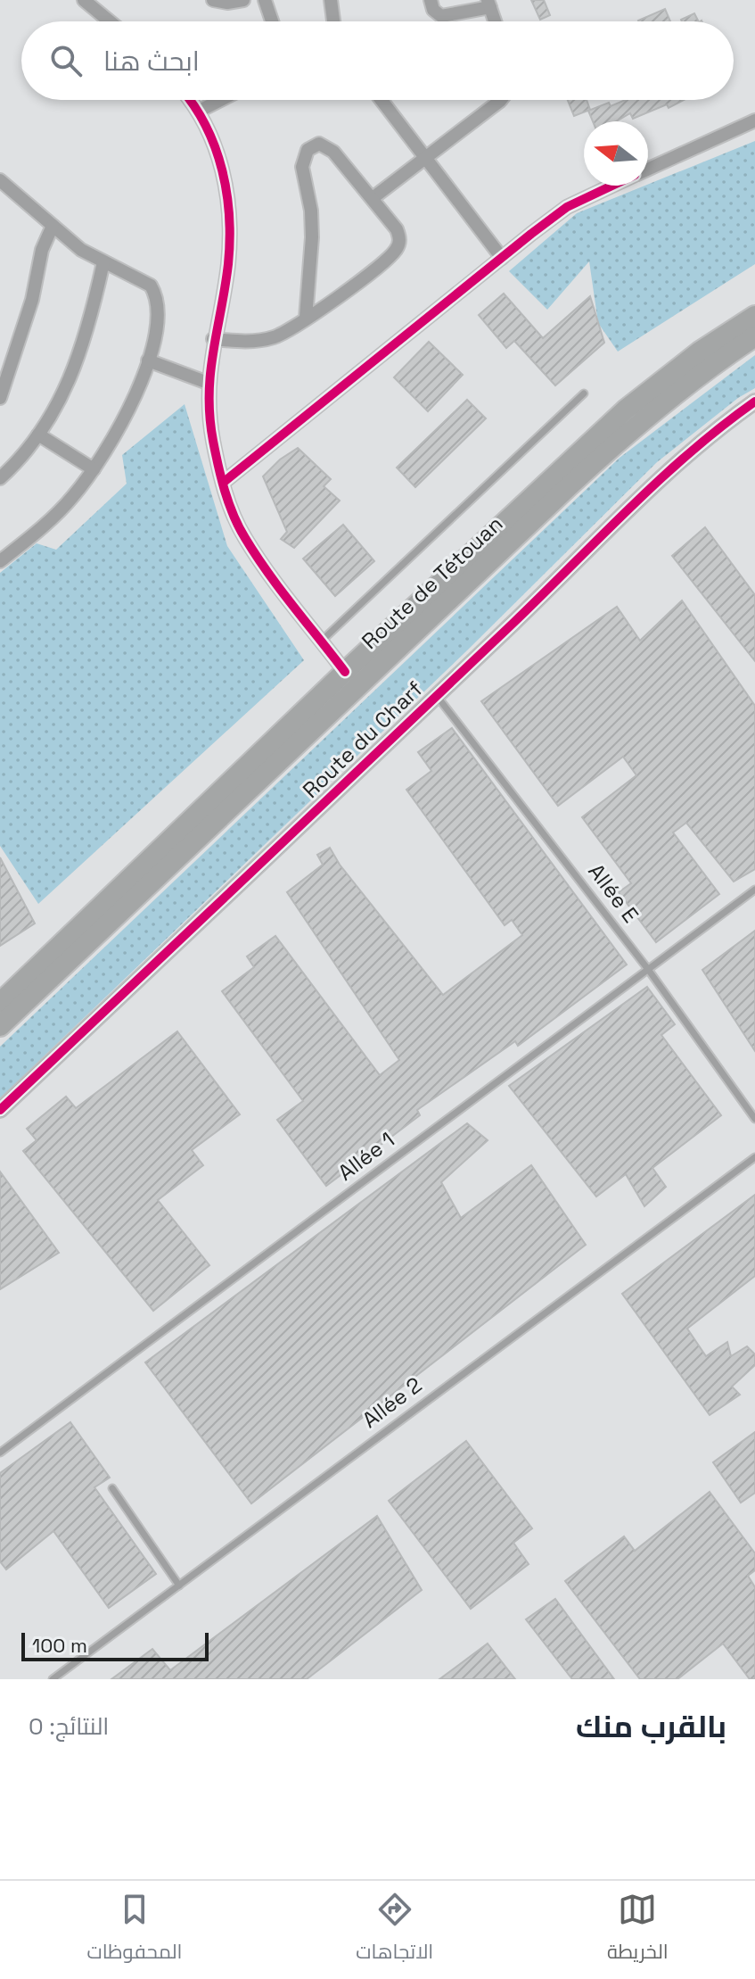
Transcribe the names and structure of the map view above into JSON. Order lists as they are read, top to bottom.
{
  "streets": {
    "highway": ["Route de Tétouan"],
    "street": ["Route du Charf"],
    "lane": ["Allée E", "Allée 1", "Allée 2"]
  },
  "crossings": [
    ["Route du Charf", "Allée E"],
    ["Allée E", "Allée 1"]
  ],
  "scale_bar": "100 m",
  "north": "left",
  "page": {
    "search": "ابحث هنا",
    "scale": "100 m",
    "heading": ["بالقرب منك", "النتائج: 0"],
    "nav": ["الخريطة", "الاتجاهات", "المحفوظات"]
  }
}
